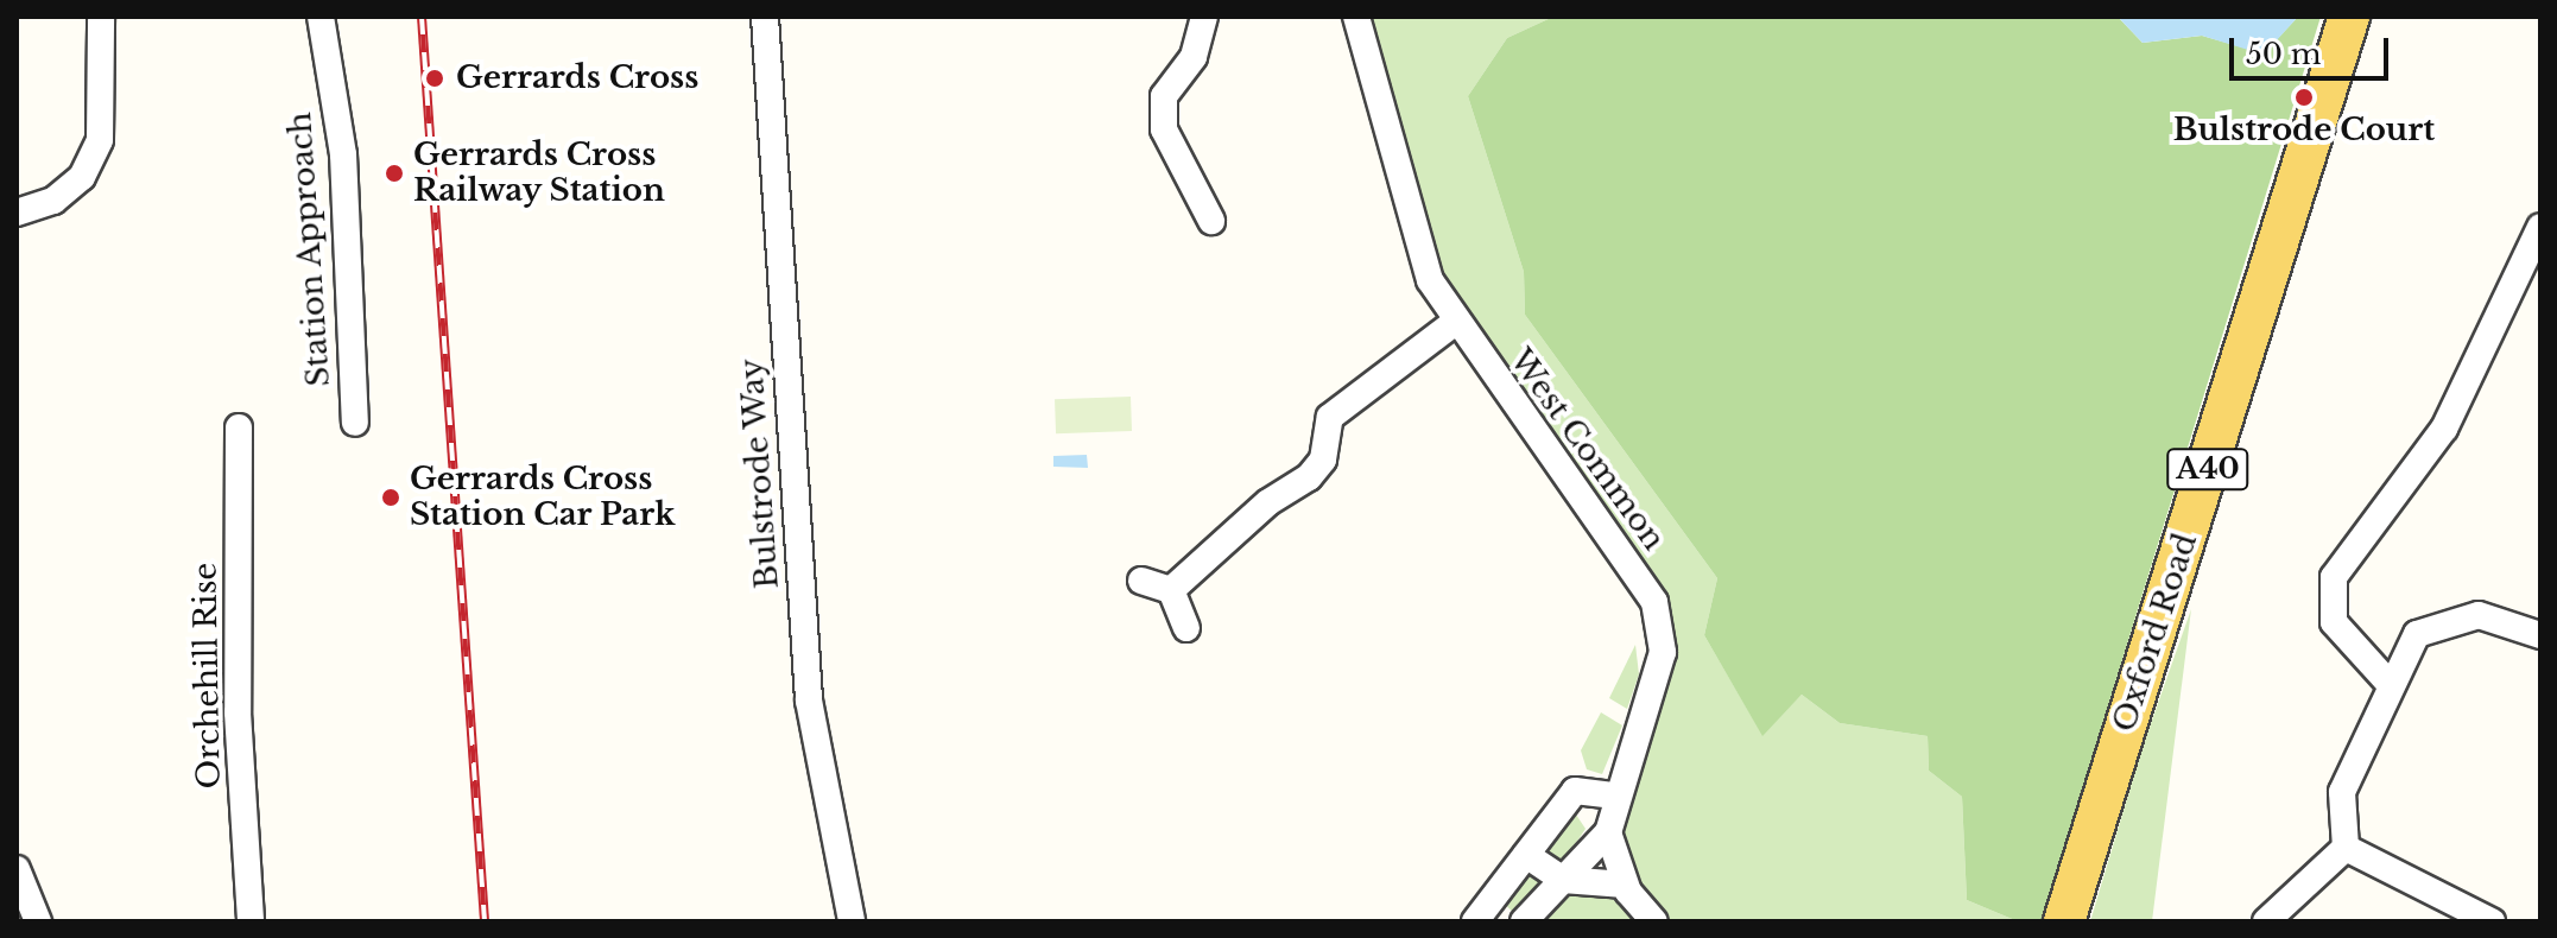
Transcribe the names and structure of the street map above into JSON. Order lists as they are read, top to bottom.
{
  "streets": {
    "main road": ["A40", "Oxford Road"],
    "street": [
      "Station Approach",
      "West Common",
      "Bulstrode Way",
      "Orchehill Rise"
    ]
  },
  "places": [
    "Gerrards Cross",
    "Bulstrode Court",
    "Gerrards Cross Railway Station",
    "Gerrards Cross Station Car Park"
  ],
  "scale_bar": "50 m"
}
